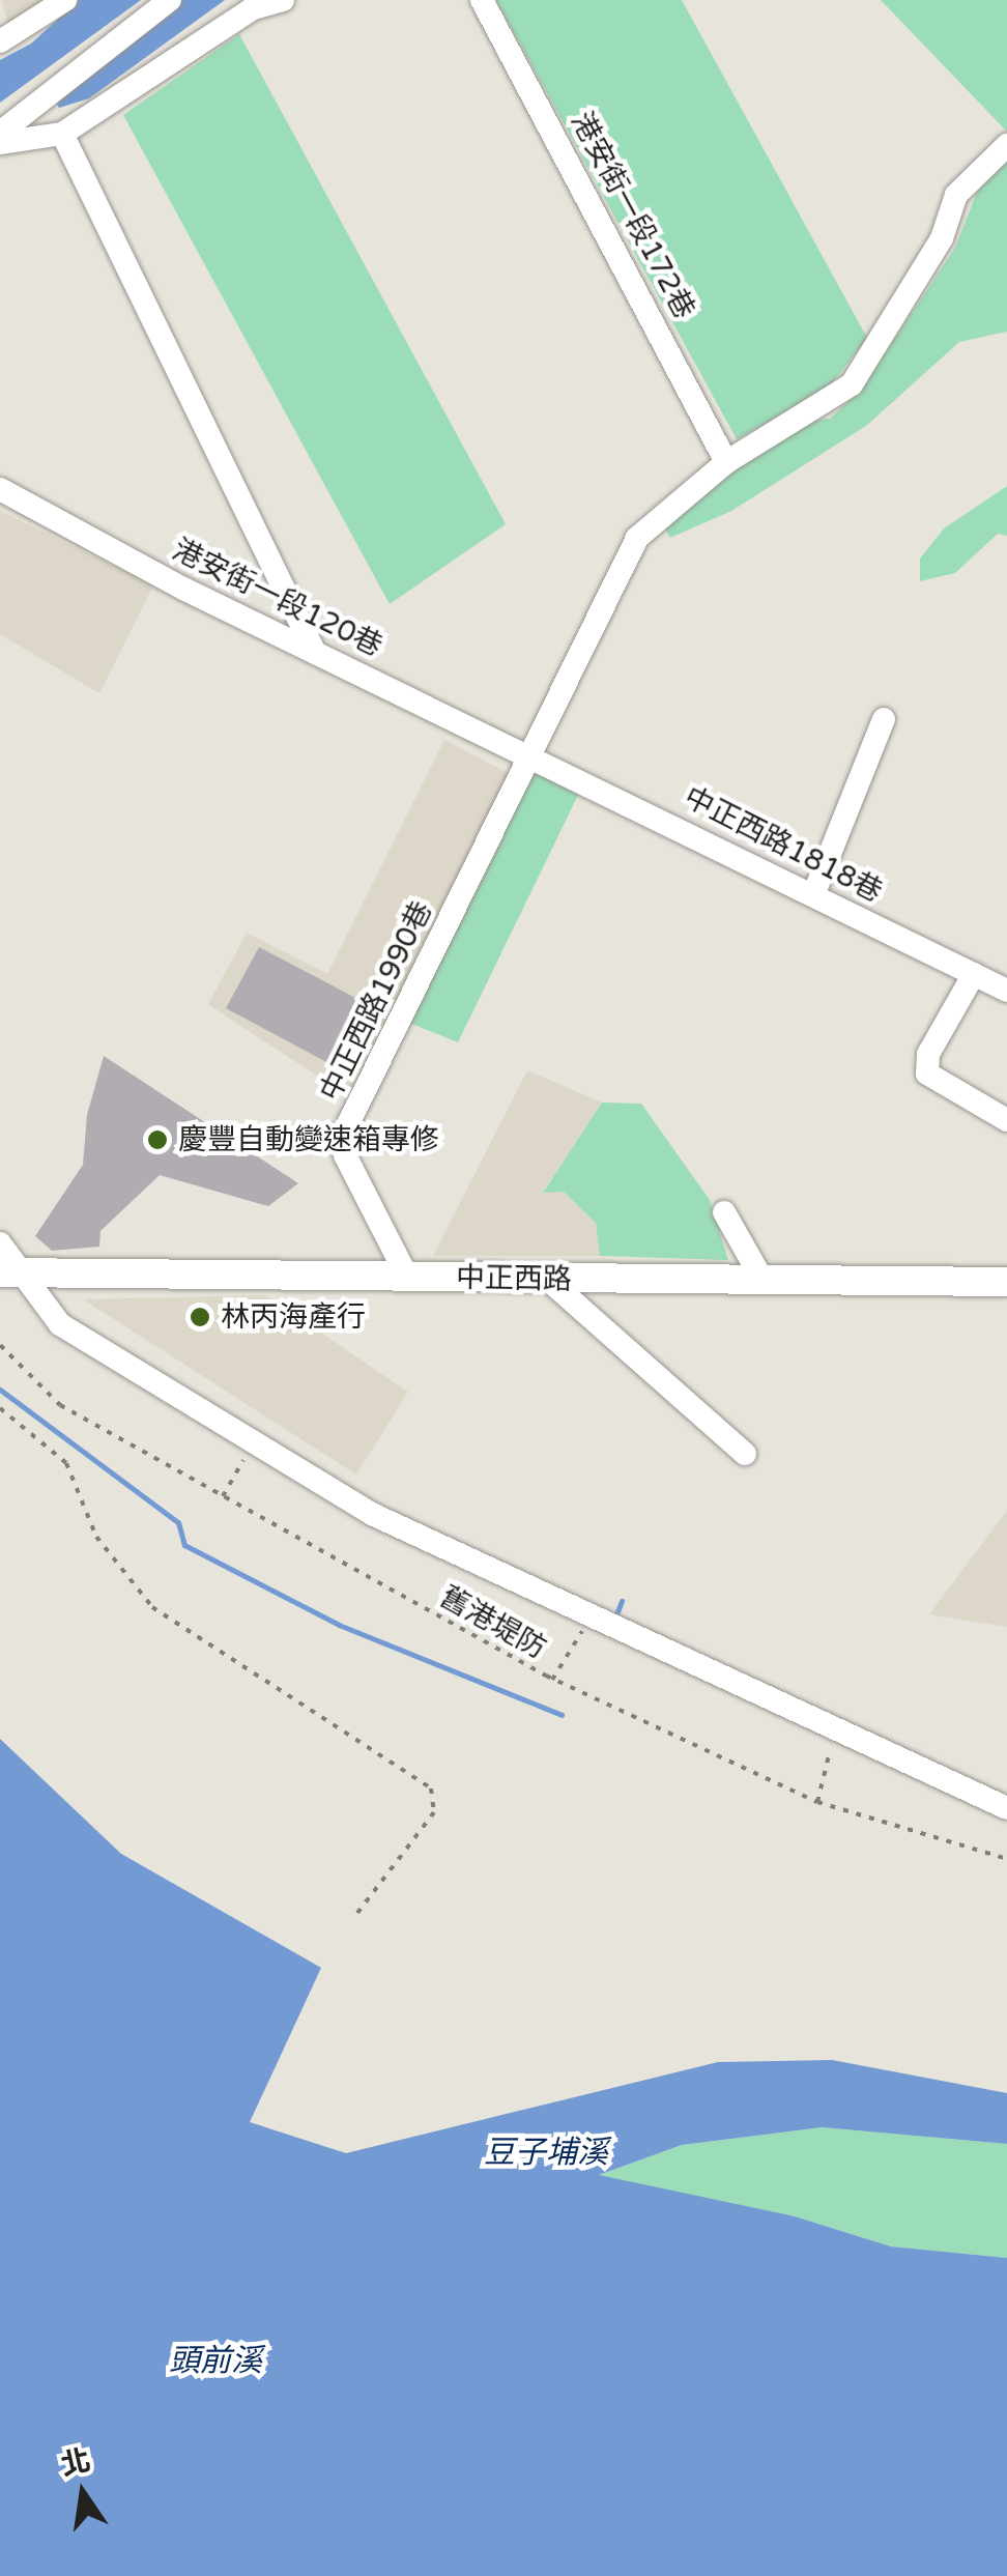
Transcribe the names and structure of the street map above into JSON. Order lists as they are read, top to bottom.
{
  "streets": {
    "main road": ["中正西路"],
    "street": [
      "港安街一段172巷",
      "港安街一段120巷",
      "中正西路1818巷",
      "中正西路1990巷"
    ],
    "path": ["舊港堤防"]
  },
  "crossings": [
    ["港安街一段120巷", "中正西路1818巷"],
    ["港安街一段120巷", "中正西路1990巷"],
    ["中正西路1818巷", "中正西路1990巷"],
    ["中正西路1990巷", "中正西路"]
  ],
  "water": ["豆子埔溪", "頭前溪"],
  "places": ["慶豐自動變速箱專修", "林丙海產行"],
  "north": "top"
}
